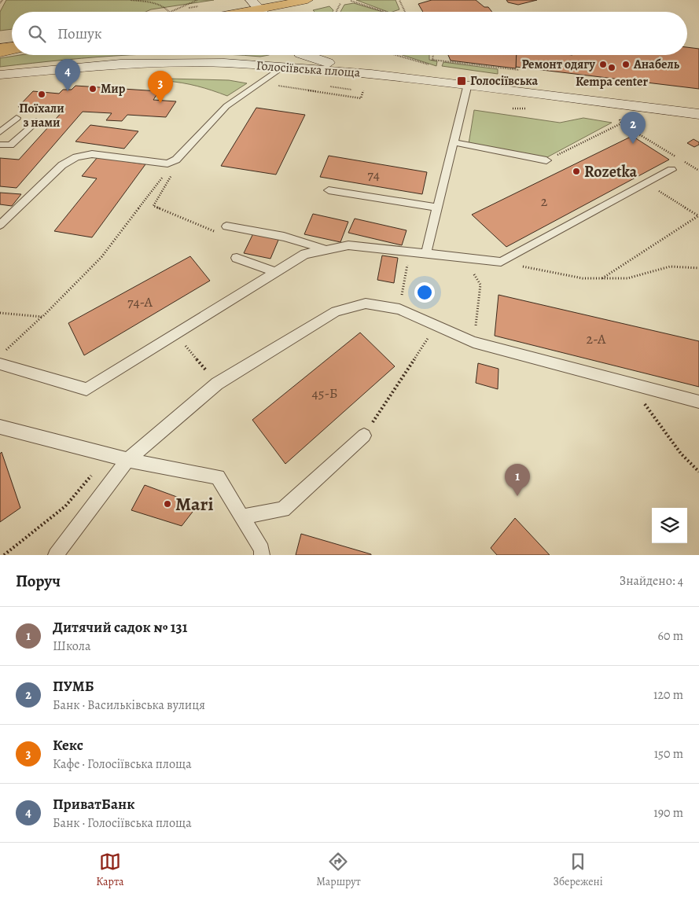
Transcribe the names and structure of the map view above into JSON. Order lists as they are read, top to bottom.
{
  "streets": {
    "main road": ["Голосіївська площа"]
  },
  "places": {
    "other": [
      "Ремонт одягу",
      "Анабель",
      "Kempa center",
      "Мир",
      "Поїхали з нами",
      "Rozetka",
      "Mari"
    ],
    "transit": ["Голосіївська"]
  },
  "house_numbers": [
    "74",
    "2",
    "74-А",
    "2-А",
    "45-Б"
  ],
  "page": {
    "search": "Пошук",
    "pins": [
      "4",
      "3",
      "2",
      "1"
    ],
    "heading": ["Поруч", "Знайдено: 4"],
    "list": [
      {
        "mark": "1",
        "name": "Дитячий садок № 131",
        "note": "Школа",
        "value": "60 m"
      },
      {
        "mark": "2",
        "name": "ПУМБ",
        "note": "Банк · Васильківська вулиця",
        "value": "120 m"
      },
      {
        "mark": "3",
        "name": "Кекс",
        "note": "Кафе · Голосіївська площа",
        "value": "150 m"
      },
      {
        "mark": "4",
        "name": "ПриватБанк",
        "note": "Банк · Голосіївська площа",
        "value": "190 m"
      }
    ],
    "nav": ["Карта", "Маршрут", "Збережені"]
  }
}
